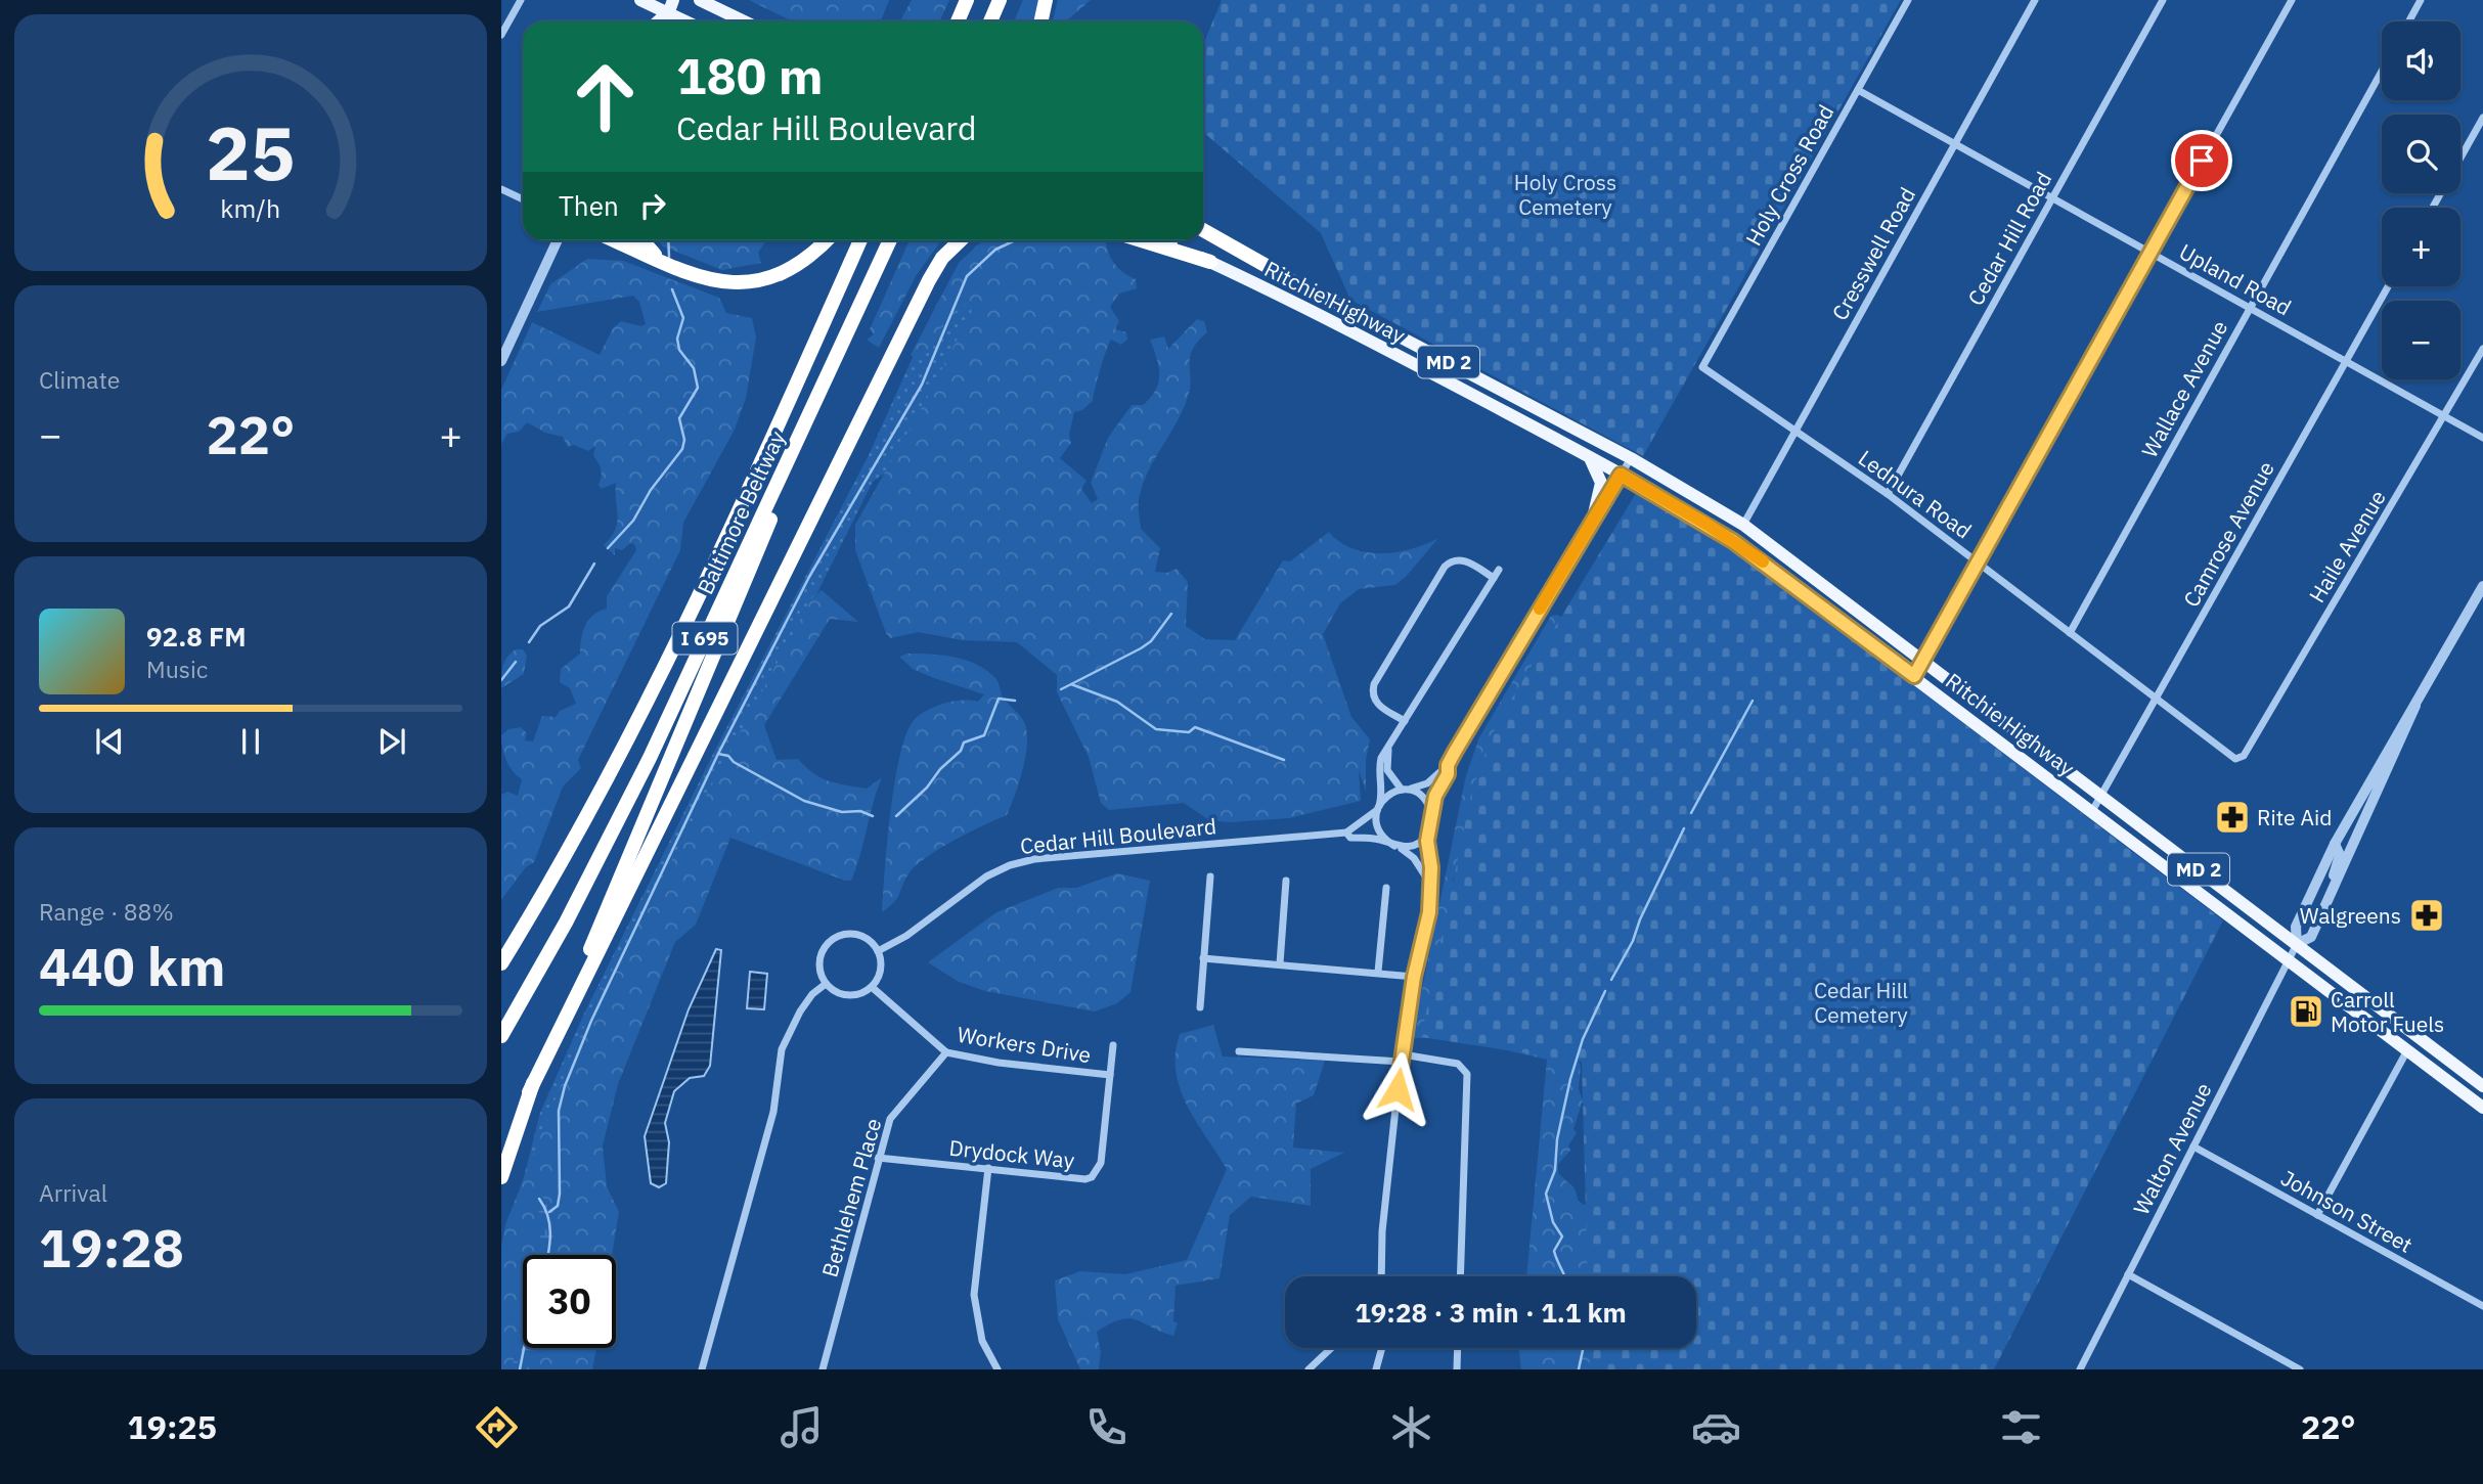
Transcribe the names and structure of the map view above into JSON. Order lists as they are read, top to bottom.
{
  "streets": {
    "highway": ["Baltimore Beltway", "I 695"],
    "main road": ["Ritchie Highway", "MD 2"],
    "street": [
      "Holy Cross Road",
      "Cedar Hill Road",
      "Cresswell Road",
      "Upland Road",
      "Wallace Avenue",
      "Lednura Road",
      "Camrose Avenue",
      "Haile Avenue",
      "Cedar Hill Boulevard",
      "Workers Drive",
      "Walton Avenue",
      "Drydock Way",
      "Bethlehem Place",
      "Johnson Street"
    ]
  },
  "crossings": [
    ["Holy Cross Road", "Upland Road"],
    ["Holy Cross Road", "Lednura Road"],
    ["Cedar Hill Road", "Upland Road"],
    ["Cedar Hill Road", "Lednura Road"],
    ["Cresswell Road", "Upland Road"],
    ["Cresswell Road", "Ritchie Highway"],
    ["Cresswell Road", "Lednura Road"],
    ["Upland Road", "Wallace Avenue"],
    ["Upland Road", "Camrose Avenue"],
    ["Upland Road", "Haile Avenue"],
    ["Ritchie Highway", "Camrose Avenue"],
    ["Ritchie Highway", "Walton Avenue"],
    ["Wallace Avenue", "Lednura Road"],
    ["Lednura Road", "Camrose Avenue"],
    ["Lednura Road", "Haile Avenue"],
    ["Cedar Hill Boulevard", "Workers Drive"],
    ["Workers Drive", "Drydock Way"],
    ["Workers Drive", "Bethlehem Place"],
    ["Walton Avenue", "Johnson Street"],
    ["Drydock Way", "Bethlehem Place"]
  ],
  "parks": ["Holy Cross Cemetery", "Cedar Hill Cemetery"],
  "places": {
    "pharmacy": ["Rite Aid", "Walgreens"],
    "fuel station": ["Carroll Motor Fuels"]
  },
  "page": {
    "map_buttons": ["+", "−"],
    "turn": ["180 m", "Cedar Hill Boulevard"],
    "then": "Then",
    "tile": [
      "Climate",
      ["Range · 88%", "440 km"],
      ["Arrival", "19:28"]
    ],
    "heat": ["−", "22°", "+"],
    "song": ["92.8 FM", "Music"],
    "limit": "30",
    "trip": "19:28 · 3 min · 1.1 km",
    "tabs": ["19:25", "22°"],
    "gauge": ["25", "km/h"]
  }
}
